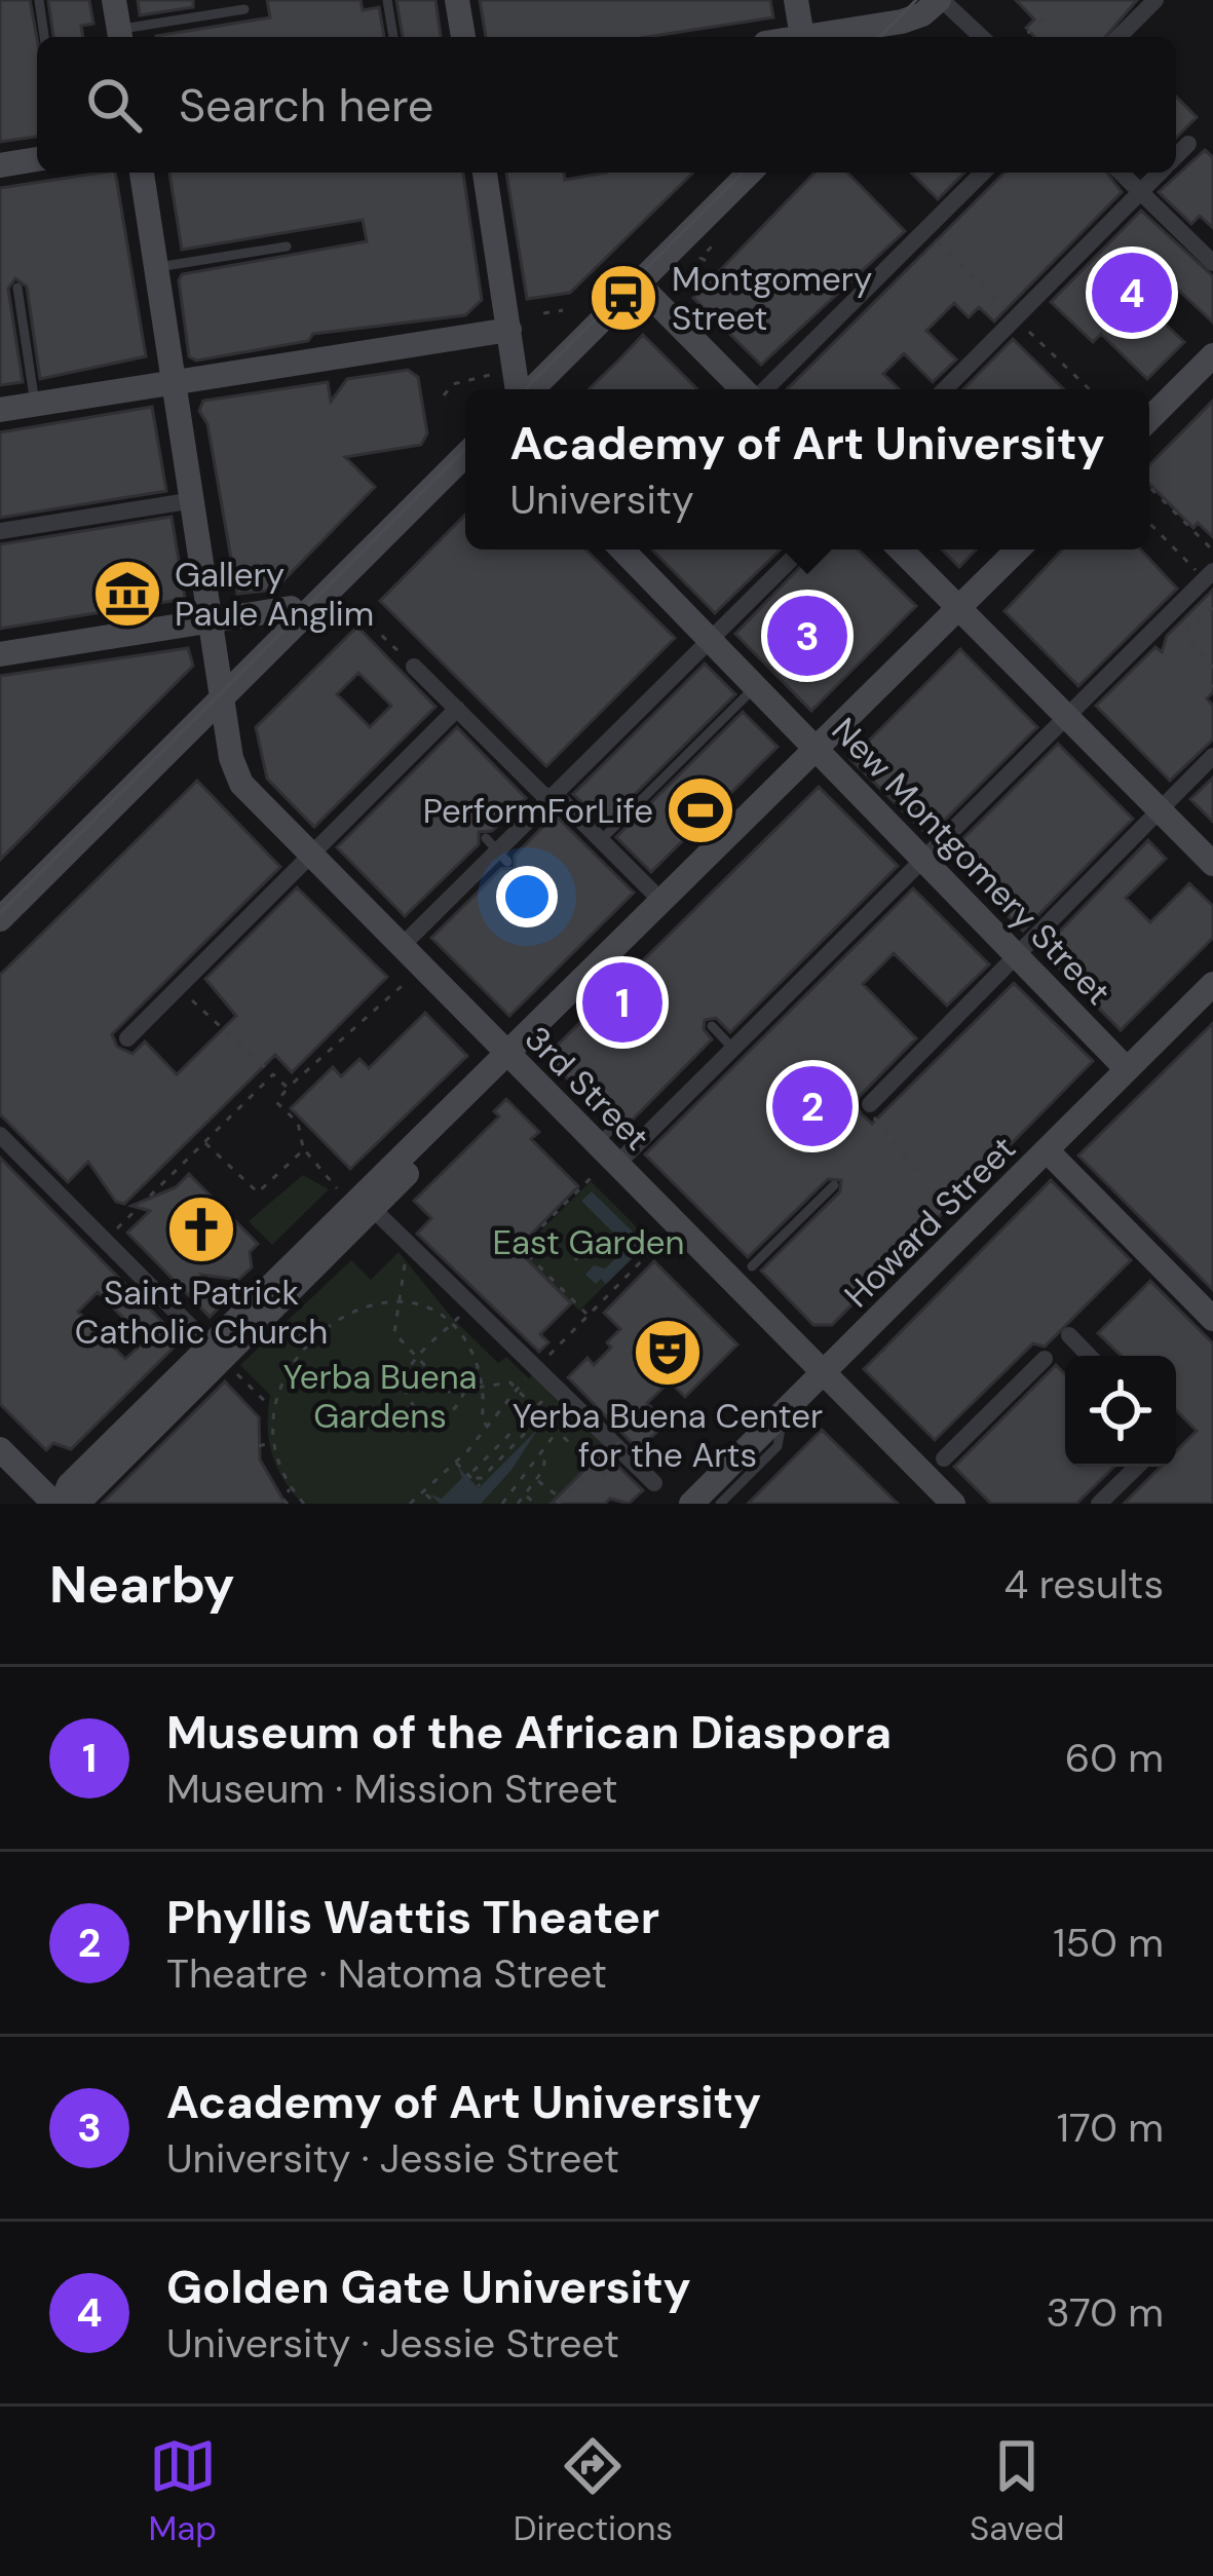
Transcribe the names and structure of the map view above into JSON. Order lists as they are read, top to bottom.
{
  "streets": {
    "main road": ["New Montgomery Street", "3rd Street", "Howard Street"]
  },
  "crossings": [
    ["New Montgomery Street", "Howard Street"],
    ["3rd Street", "Howard Street"]
  ],
  "parks": ["East Garden", "Yerba Buena Gardens"],
  "places": {
    "station": ["Montgomery Street"],
    "museum": ["Gallery Paule Anglim"],
    "sports": ["PerformForLife"],
    "church": ["Saint Patrick Catholic Church"],
    "theatre": ["Yerba Buena Center for the Arts"]
  },
  "page": {
    "search": "Search here",
    "pins": [
      "4",
      "3",
      "1",
      "2"
    ],
    "popup": ["Academy of Art University", "University"],
    "heading": ["Nearby", "4 results"],
    "list": [
      {
        "mark": "1",
        "name": "Museum of the African Diaspora",
        "note": "Museum · Mission Street",
        "value": "60 m"
      },
      {
        "mark": "2",
        "name": "Phyllis Wattis Theater",
        "note": "Theatre · Natoma Street",
        "value": "150 m"
      },
      {
        "mark": "3",
        "name": "Academy of Art University",
        "note": "University · Jessie Street",
        "value": "170 m"
      },
      {
        "mark": "4",
        "name": "Golden Gate University",
        "note": "University · Jessie Street",
        "value": "370 m"
      }
    ],
    "nav": ["Map", "Directions", "Saved"]
  }
}
